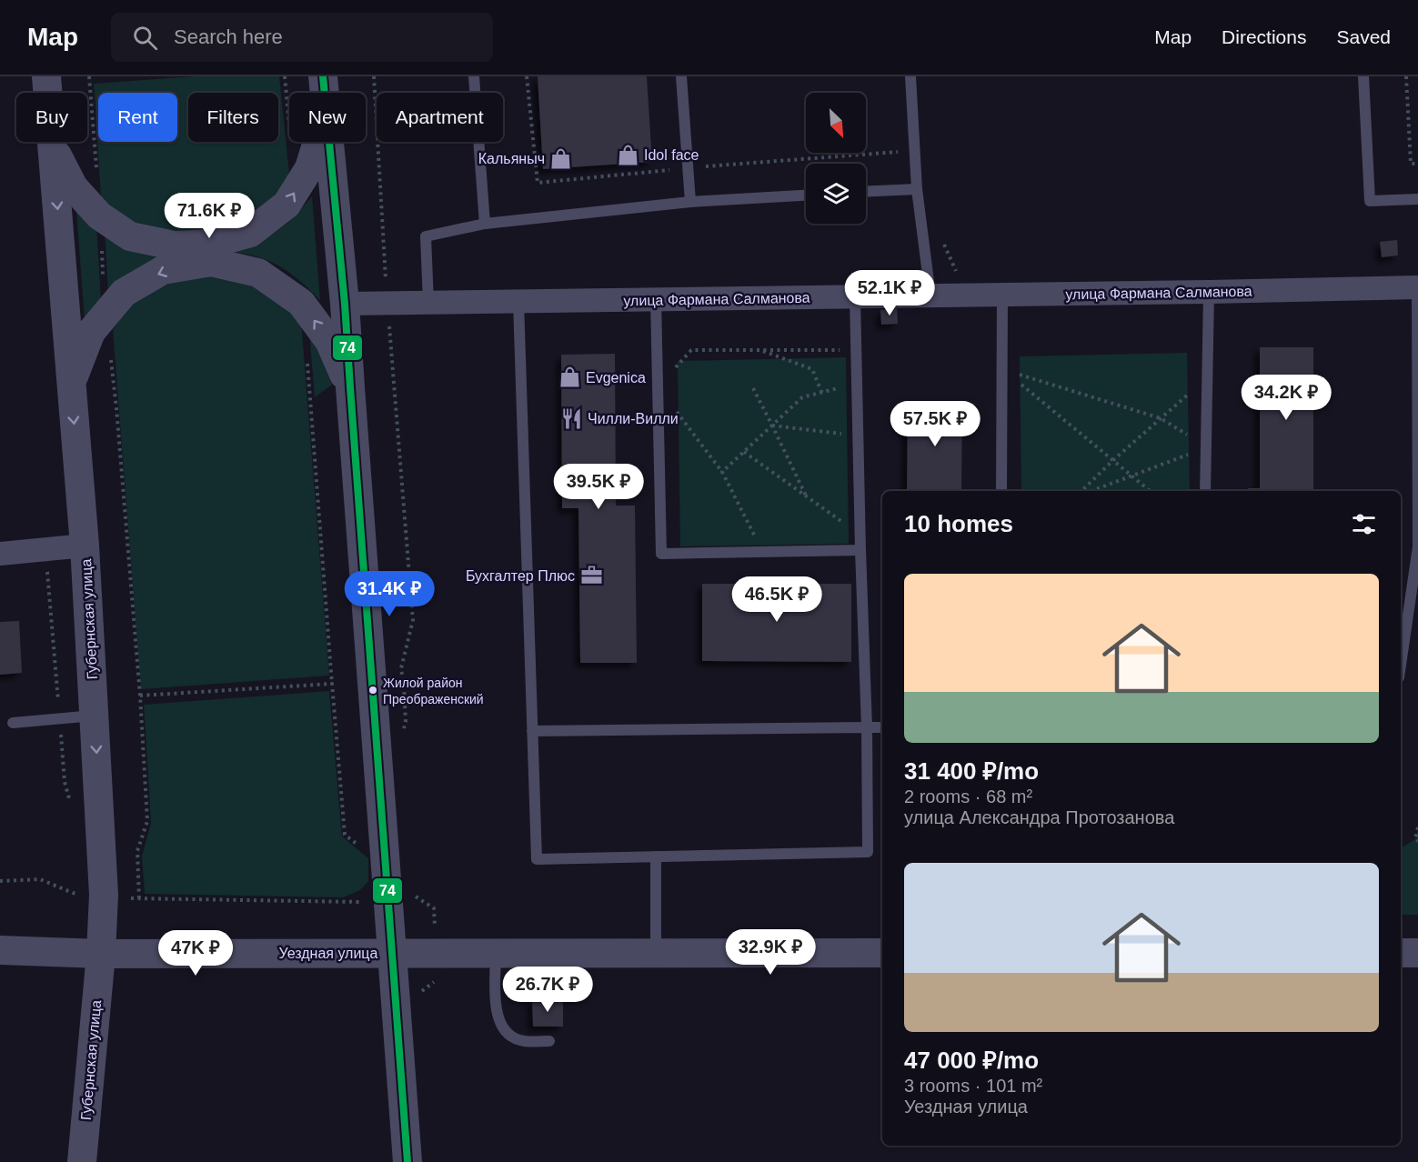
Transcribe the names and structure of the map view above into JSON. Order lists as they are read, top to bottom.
{
  "streets": {
    "street": ["улица Фармана Салманова", "Губернская улица", "Уездная улица"]
  },
  "crossings": [
    ["Губернская улица", "Уездная улица"]
  ],
  "one_way": ["Губернская улица"],
  "places": {
    "shop": ["Idol face", "Кальяныч", "Evgenica"],
    "restaurant": ["Чилли-Вилли"],
    "office": ["Бухгалтер Плюс"],
    "other": ["Жилой район Преображенский"]
  },
  "lines": ["transit line 74"],
  "north": "bottom right",
  "page": {
    "header": "Map",
    "search": "Search here",
    "nav": ["Map", "Directions", "Saved"],
    "chip": [
      "Buy",
      "Rent",
      "Filters",
      "New",
      "Apartment"
    ],
    "price": [
      "71.6K ₽",
      "52.1K ₽",
      "34.2K ₽",
      "57.5K ₽",
      "39.5K ₽",
      "31.4K ₽",
      "46.5K ₽",
      "32.9K ₽",
      "47K ₽",
      "26.7K ₽"
    ],
    "heading": "10 homes",
    "list": [
      {
        "name": "31 400 ₽/mo",
        "note": "2 rooms · 68 m² · улица Александра Протозанова"
      },
      {
        "name": "47 000 ₽/mo",
        "note": "3 rooms · 101 m² · Уездная улица"
      }
    ]
  }
}
